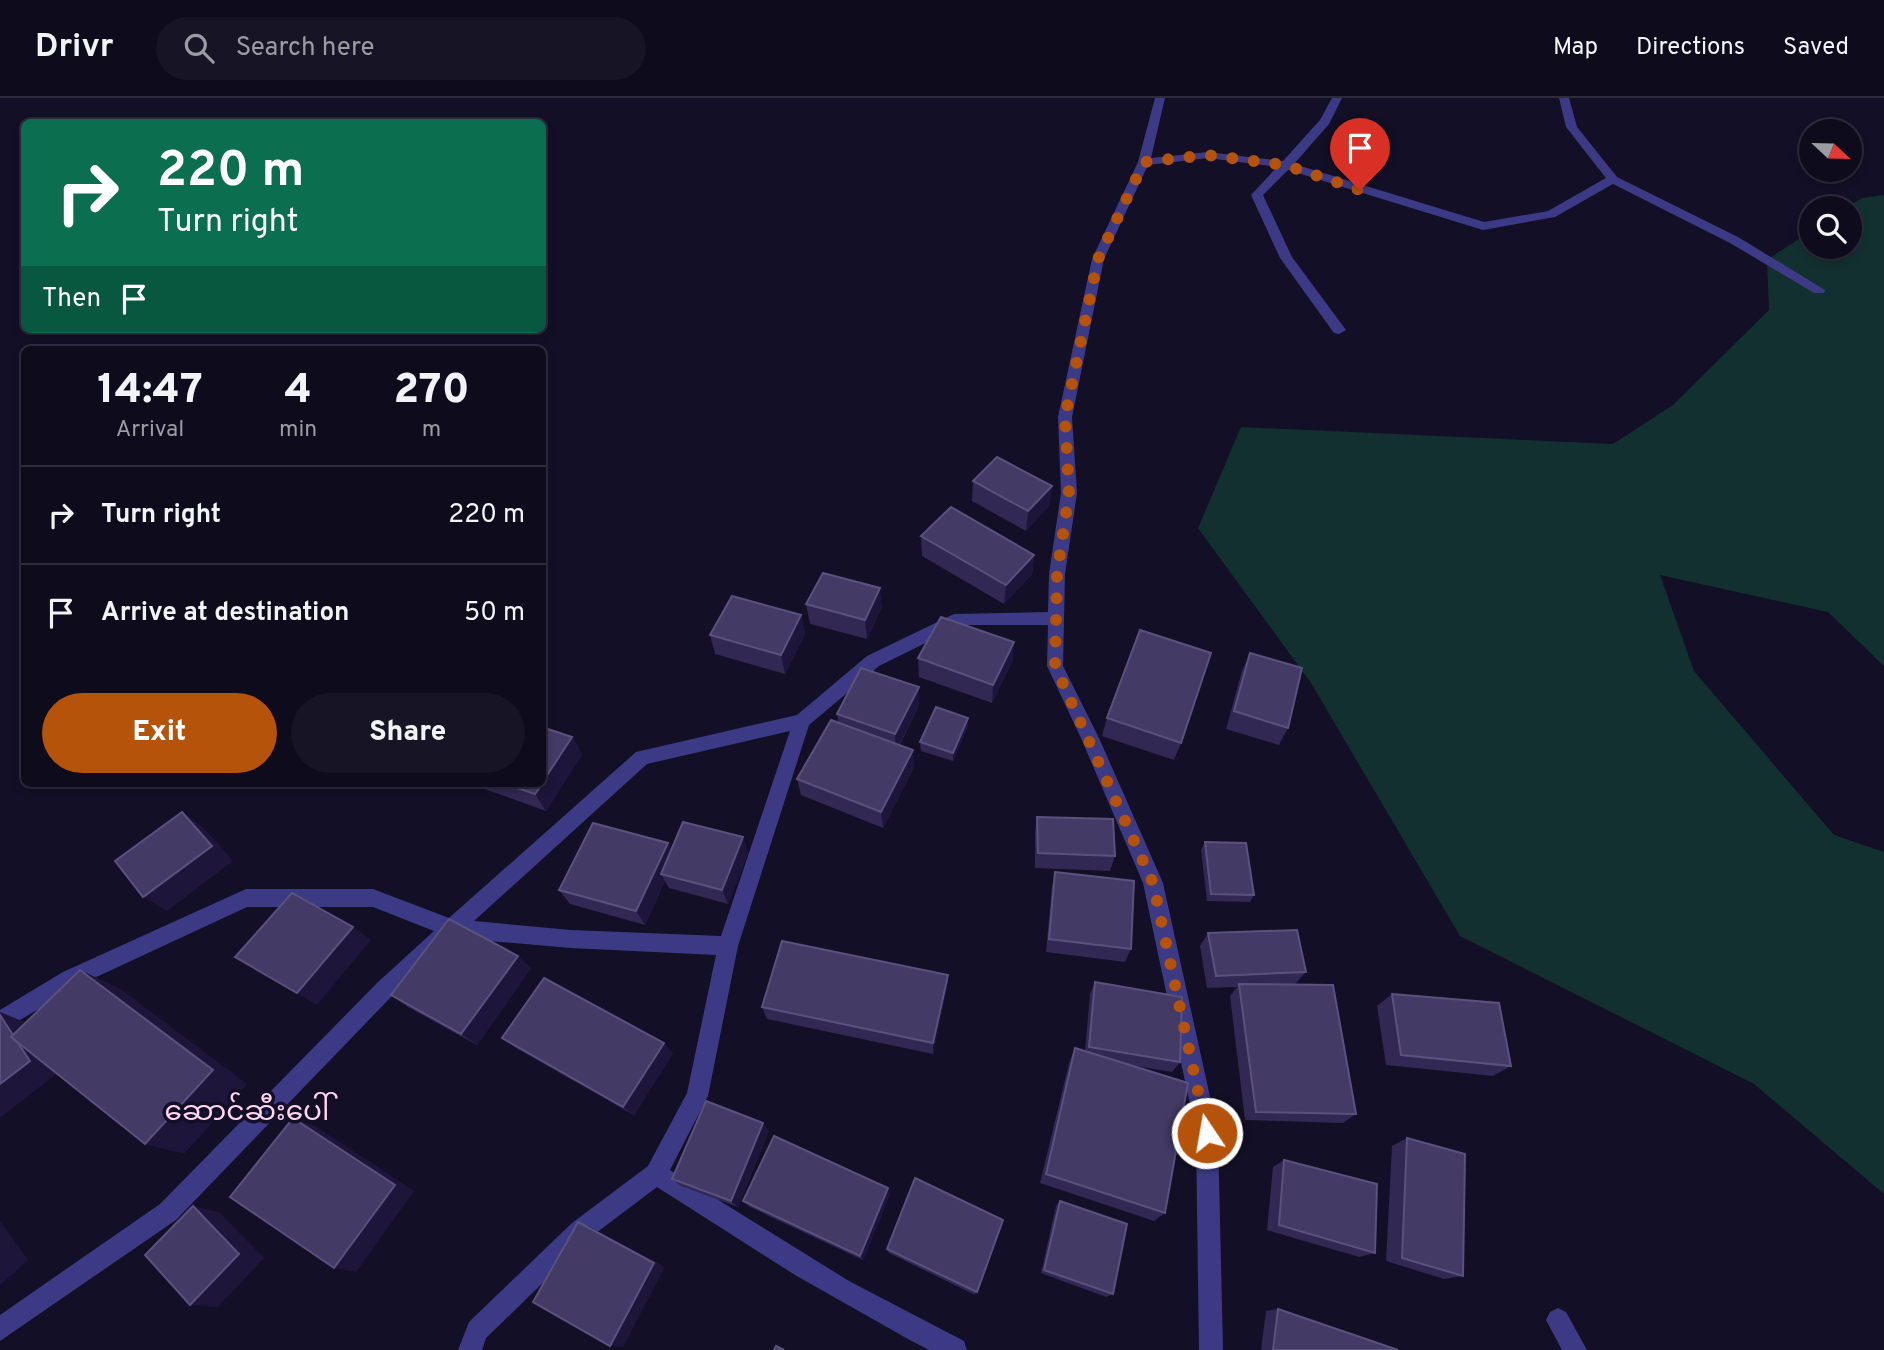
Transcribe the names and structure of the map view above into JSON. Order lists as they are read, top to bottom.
{
  "districts": ["ဆောင်ဆီးပေါ်"],
  "north": "right",
  "page": {
    "header": "Drivr",
    "search": "Search here",
    "nav": ["Map", "Directions", "Saved"],
    "turn": ["220 m", "Turn right"],
    "then": "Then",
    "eta": [
      "14:47",
      "Arrival",
      "4",
      "min",
      "270",
      "m"
    ],
    "list": [
      {
        "name": "Turn right",
        "value": "220 m"
      },
      {
        "name": "Arrive at destination",
        "value": "50 m"
      }
    ],
    "buttons": ["Exit", "Share"]
  }
}
